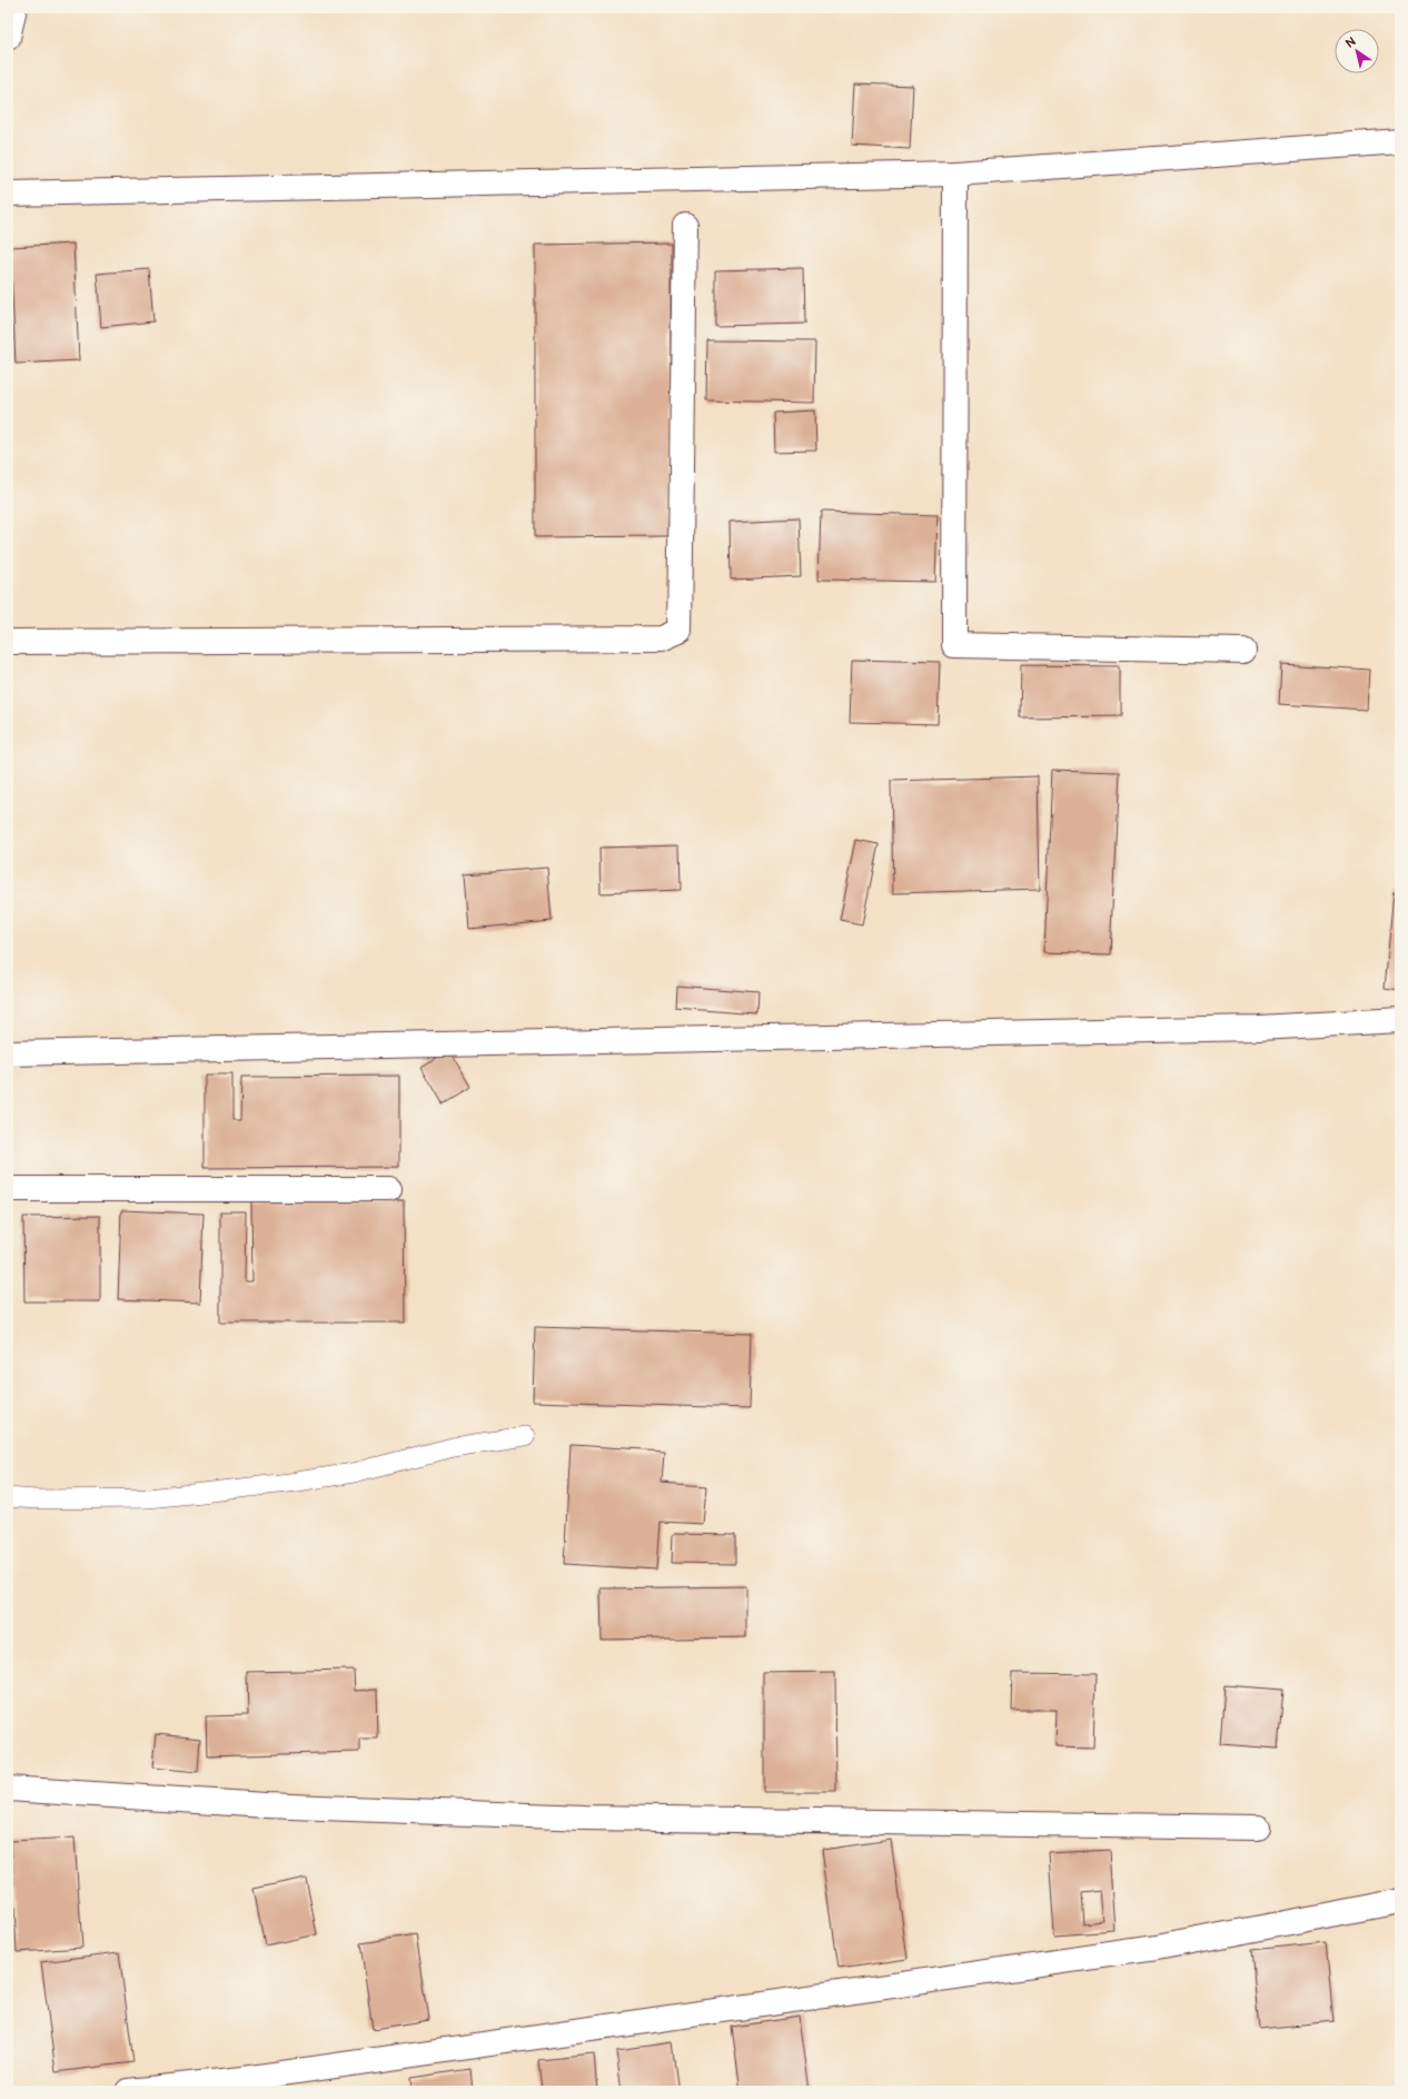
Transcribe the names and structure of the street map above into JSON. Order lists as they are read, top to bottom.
{
  "north": "top left"
}
